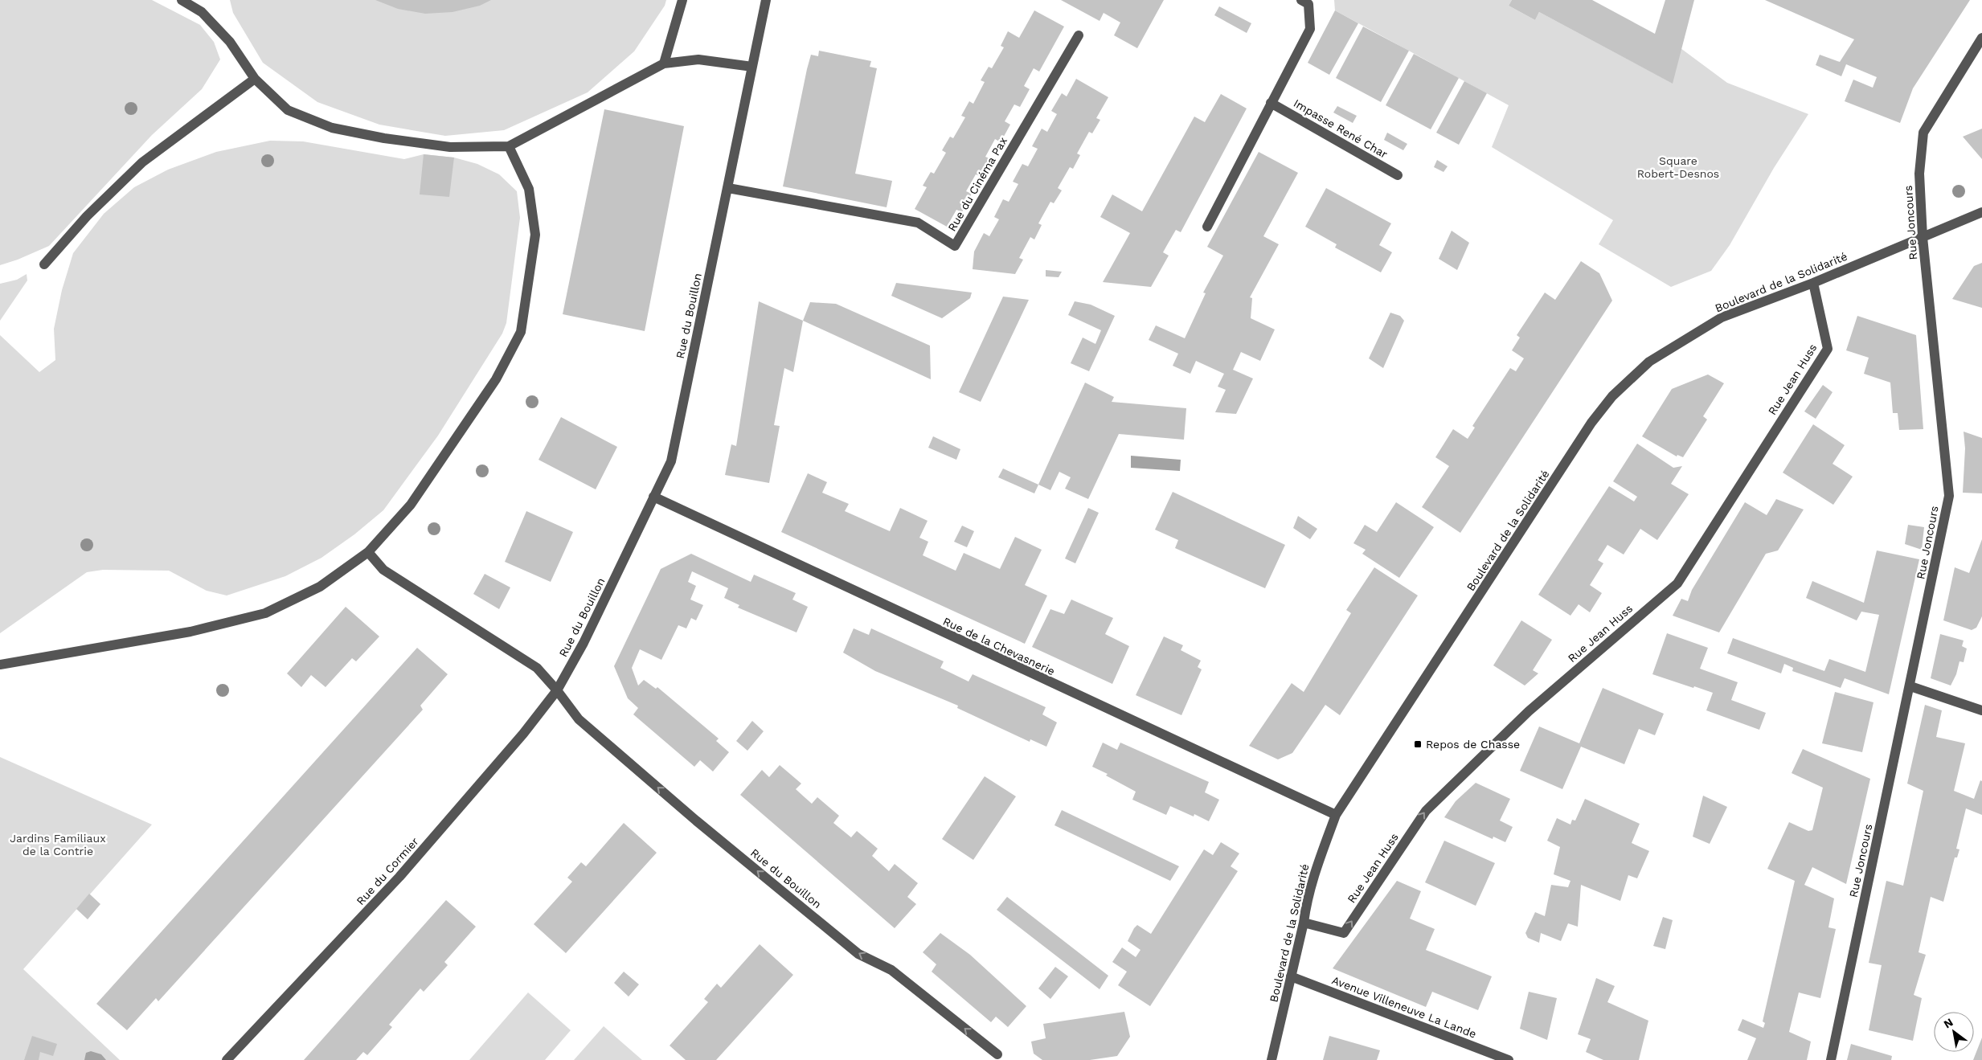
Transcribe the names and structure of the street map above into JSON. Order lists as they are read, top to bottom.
{
  "streets": {
    "street": [
      "Impasse René Char",
      "Rue du Cinéma Pax",
      "Rue Joncours",
      "Boulevard de la Solidarité",
      "Rue du Bouillon",
      "Rue Jean Huss",
      "Rue de la Chevasnerie",
      "Rue du Cormier",
      "Avenue Villeneuve La Lande"
    ]
  },
  "crossings": [
    ["Rue du Cinéma Pax", "Rue du Bouillon"],
    ["Rue Joncours", "Boulevard de la Solidarité"],
    ["Boulevard de la Solidarité", "Rue Jean Huss"],
    ["Boulevard de la Solidarité", "Rue de la Chevasnerie"],
    ["Boulevard de la Solidarité", "Avenue Villeneuve La Lande"],
    ["Rue du Bouillon", "Rue de la Chevasnerie"],
    ["Rue du Bouillon", "Rue du Cormier"]
  ],
  "one_way": ["Rue du Bouillon", "Rue Jean Huss"],
  "parks": ["Square Robert-Desnos", "Jardins Familiaux de la Contrie"],
  "places": {
    "transit": ["Repos de Chasse"]
  },
  "north": "top left"
}
